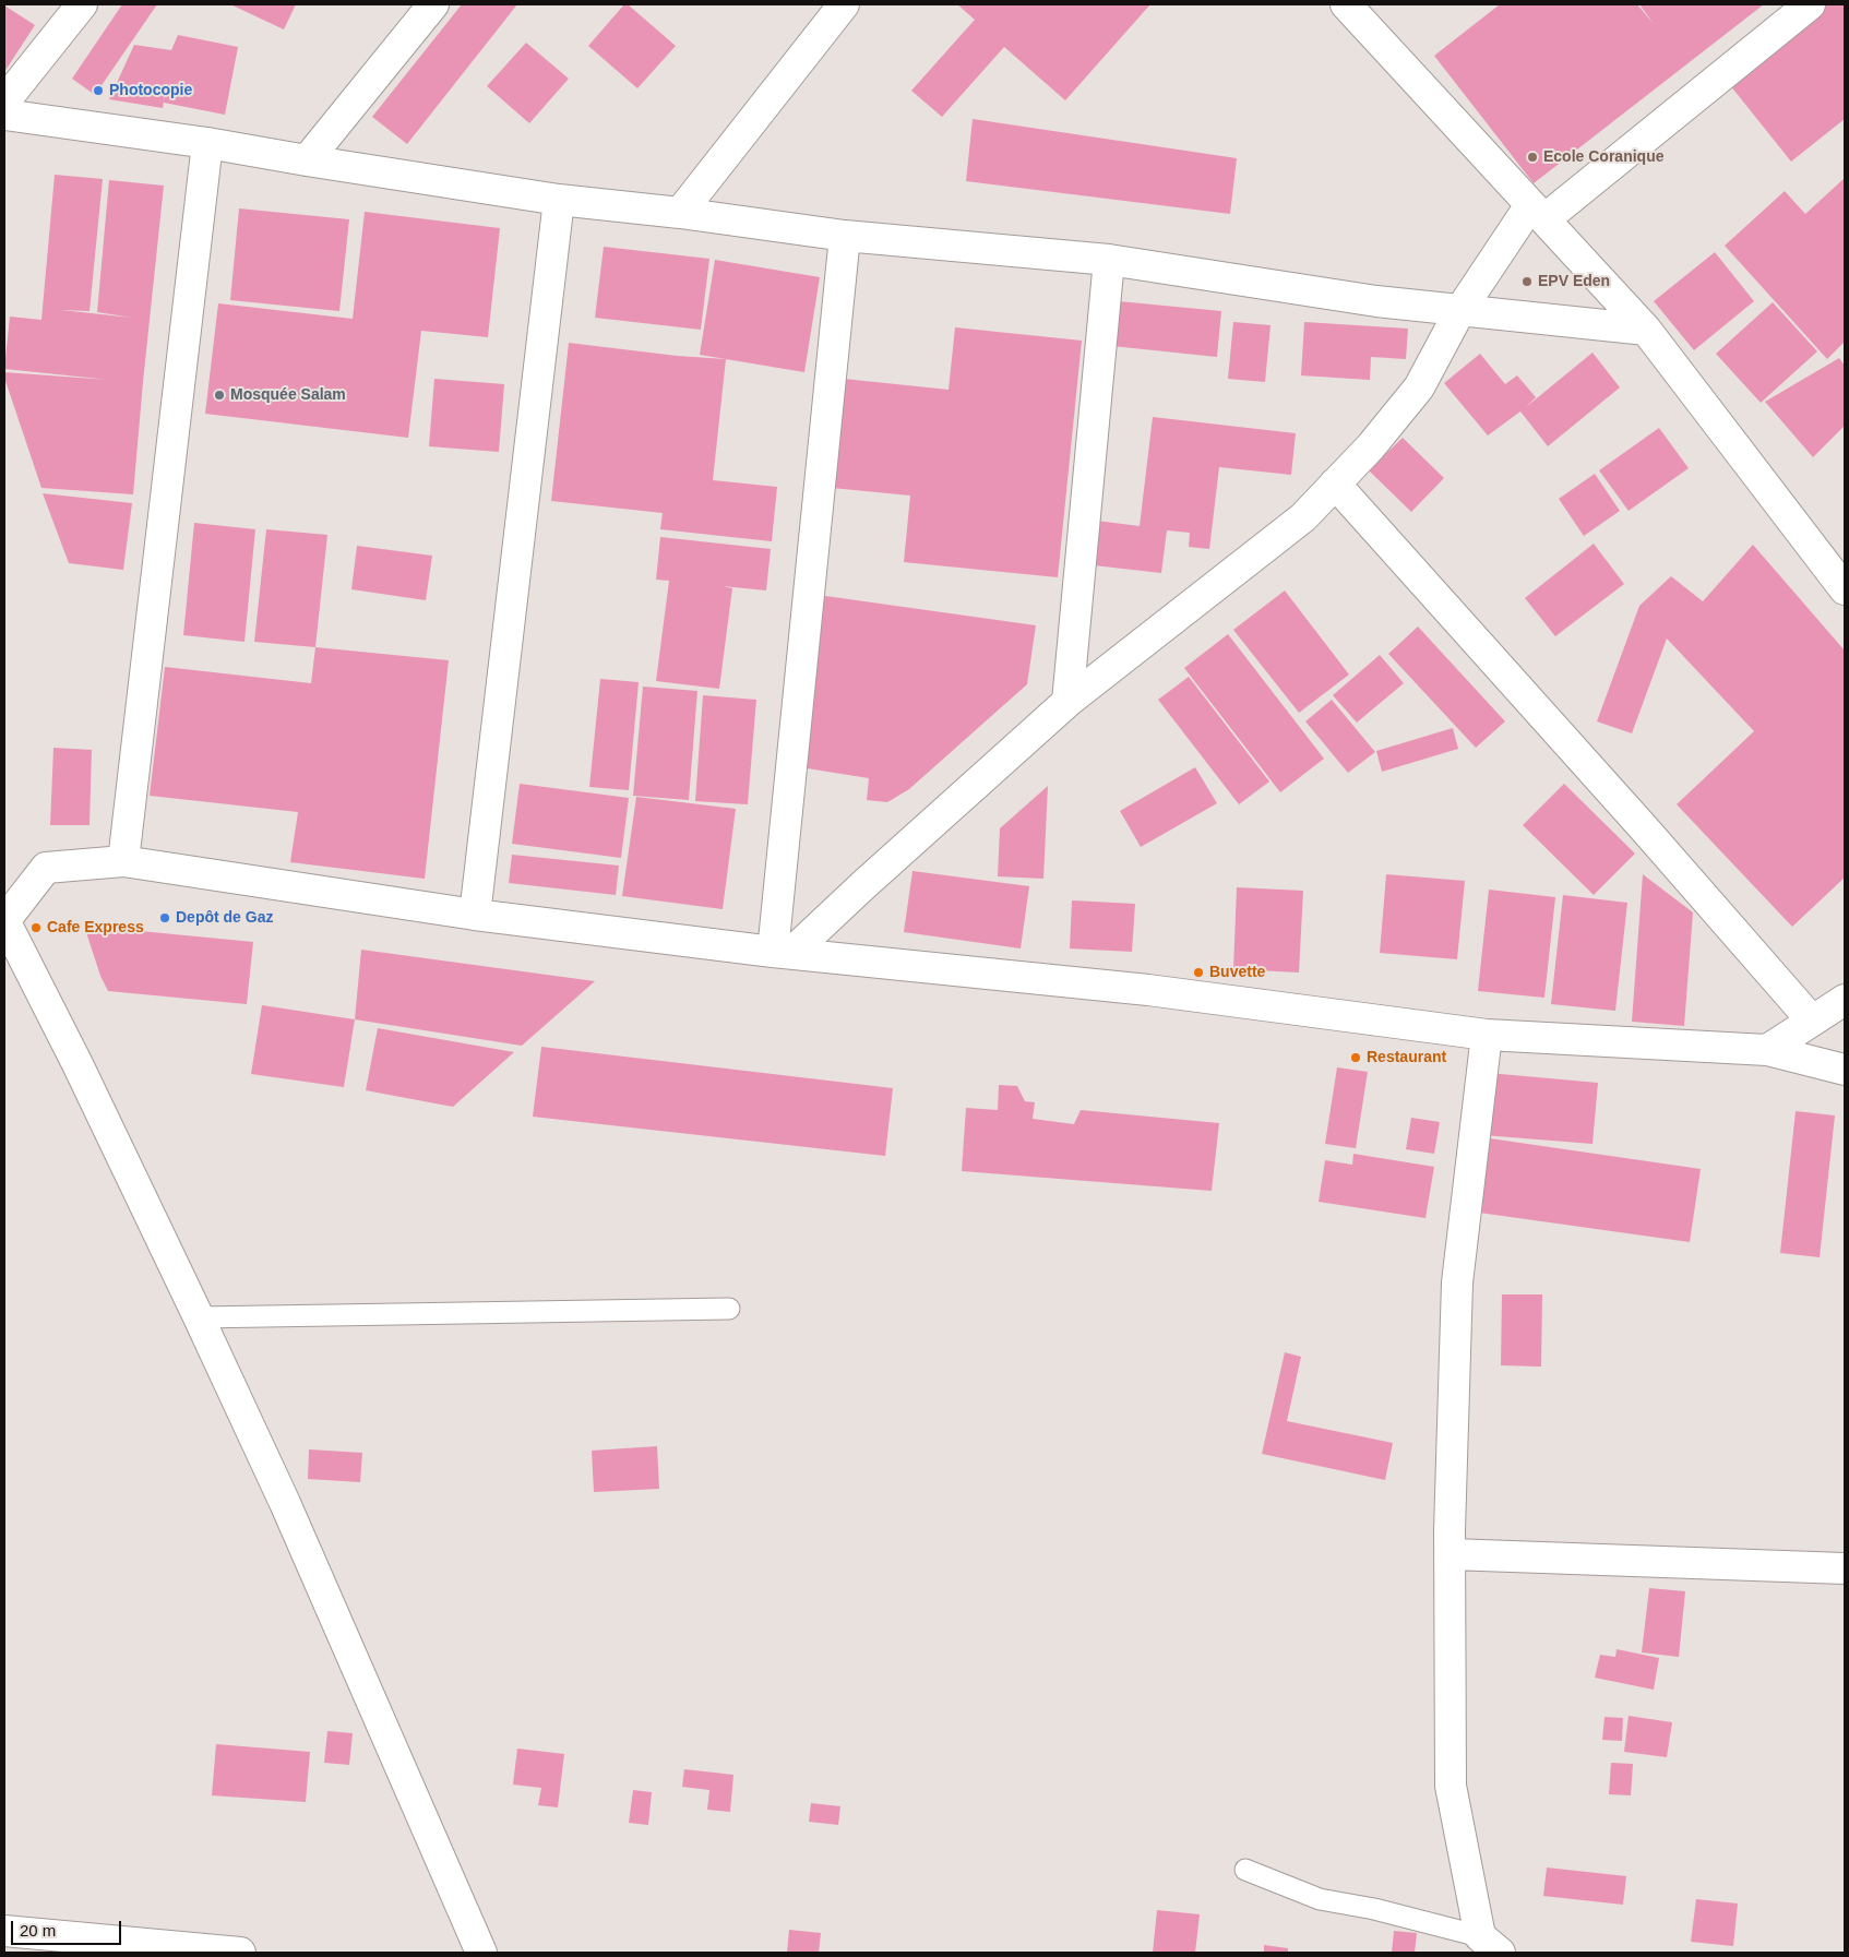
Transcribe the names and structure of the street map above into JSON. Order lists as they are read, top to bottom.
{
  "places": [
    "Photocopie",
    "Ecole Coranique",
    "EPV Eden",
    "Mosquée Salam",
    "Depôt de Gaz",
    "Cafe Express",
    "Buvette",
    "Restaurant"
  ],
  "scale_bar": "20 m"
}
